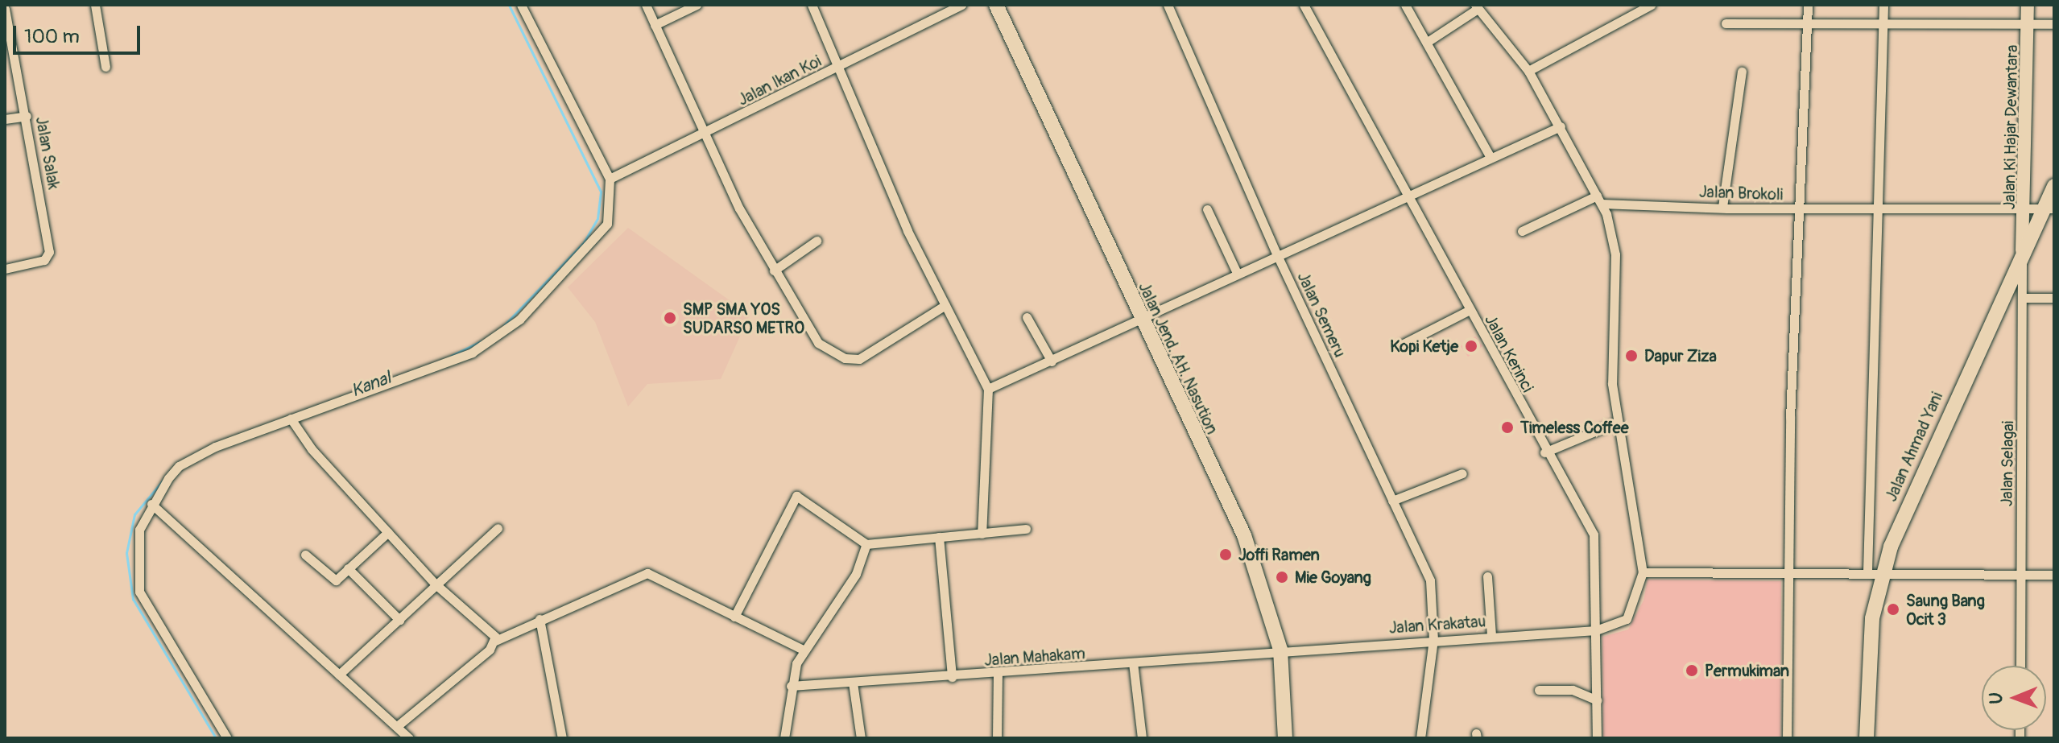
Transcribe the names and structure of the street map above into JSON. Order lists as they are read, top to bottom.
{
  "streets": {
    "main road": ["Jalan Ki Hajar Dewantara", "Jalan Jend. AH. Nasution", "Jalan Ahmad Yani"],
    "street": [
      "Jalan Ikan Koi",
      "Jalan Salak",
      "Jalan Brokoli",
      "Jalan Semeru",
      "Jalan Kerinci",
      "Jalan Selagai",
      "Jalan Krakatau",
      "Jalan Mahakam"
    ]
  },
  "crossings": [
    ["Jalan Ki Hajar Dewantara", "Jalan Brokoli"],
    ["Jalan Ki Hajar Dewantara", "Jalan Ahmad Yani"],
    ["Jalan Ki Hajar Dewantara", "Jalan Selagai"],
    ["Jalan Brokoli", "Jalan Ahmad Yani"],
    ["Jalan Semeru", "Jalan Krakatau"],
    ["Jalan Kerinci", "Jalan Krakatau"],
    ["Jalan Jend. AH. Nasution", "Jalan Krakatau"],
    ["Jalan Jend. AH. Nasution", "Jalan Mahakam"],
    ["Jalan Ahmad Yani", "Jalan Selagai"],
    ["Jalan Krakatau", "Jalan Mahakam"]
  ],
  "water": ["Kanal"],
  "places": [
    "SMP SMA YOS SUDARSO METRO",
    "Kopi Ketje",
    "Dapur Ziza",
    "Timeless Coffee",
    "Joffi Ramen",
    "Mie Goyang",
    "Saung Bang Ocit 3",
    "Permukiman"
  ],
  "scale_bar": "100 m",
  "north": "left"
}
